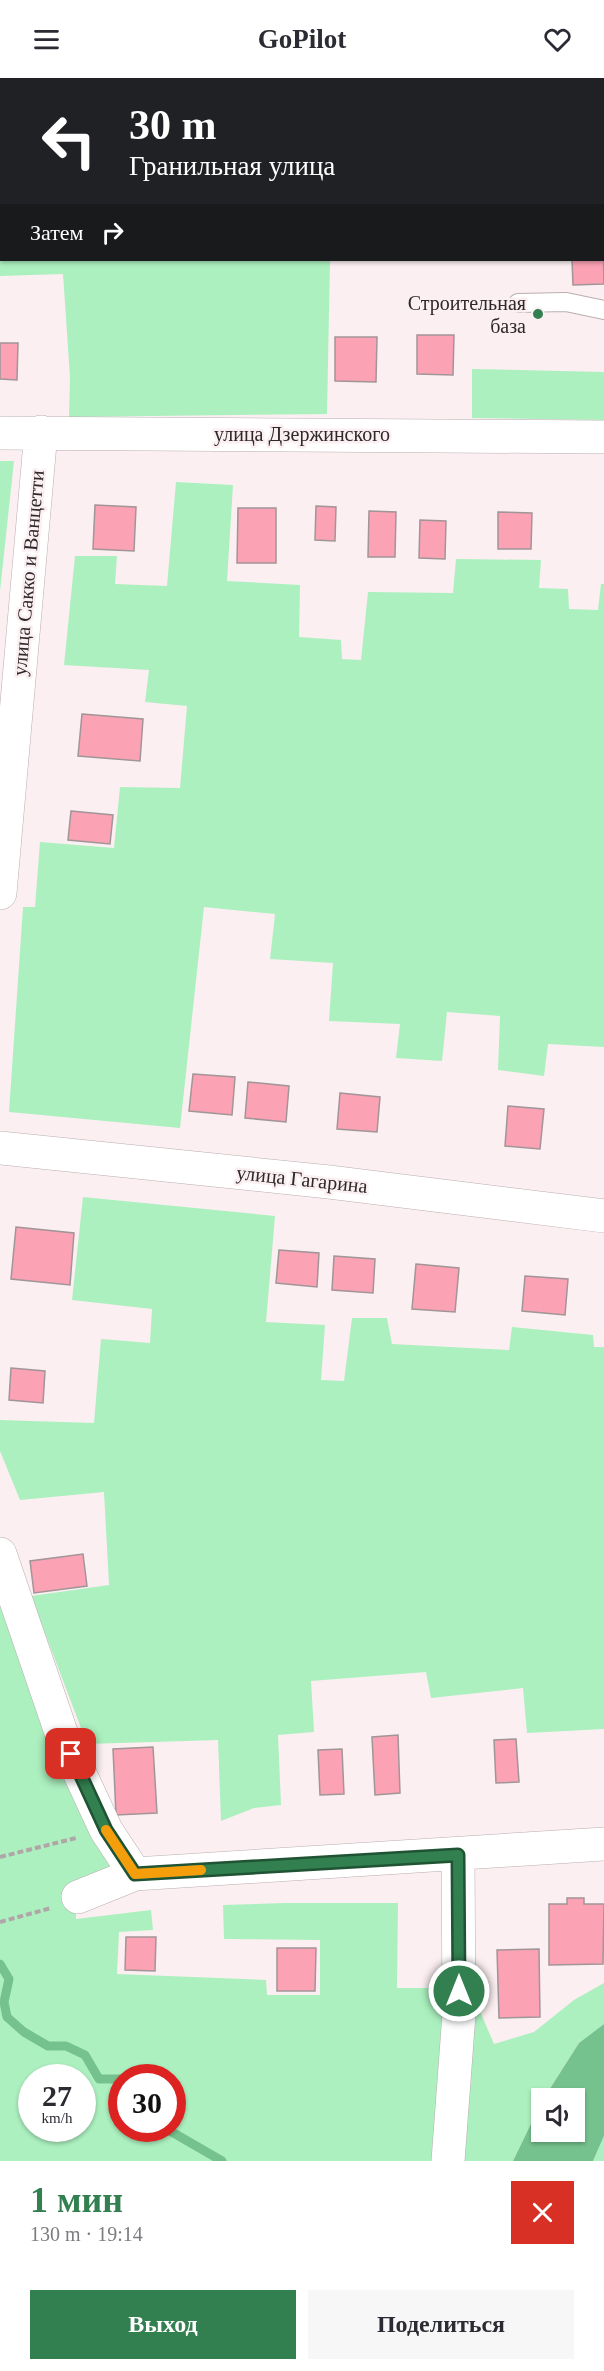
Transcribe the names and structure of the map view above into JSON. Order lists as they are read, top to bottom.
{
  "streets": {
    "street": ["улица Дзержинского", "улица Сакко и Ванцетти", "улица Гагарина"]
  },
  "crossings": [
    ["улица Дзержинского", "улица Сакко и Ванцетти"]
  ],
  "places": ["Строительная база"],
  "page": {
    "header": "GoPilot",
    "turn": ["30 m", "Гранильная улица"],
    "then": "Затем",
    "speed": "27 km/h",
    "limit": "30",
    "heading": ["1 мин", "130 m · 19:14"],
    "buttons": ["Выход", "Поделиться"]
  }
}
